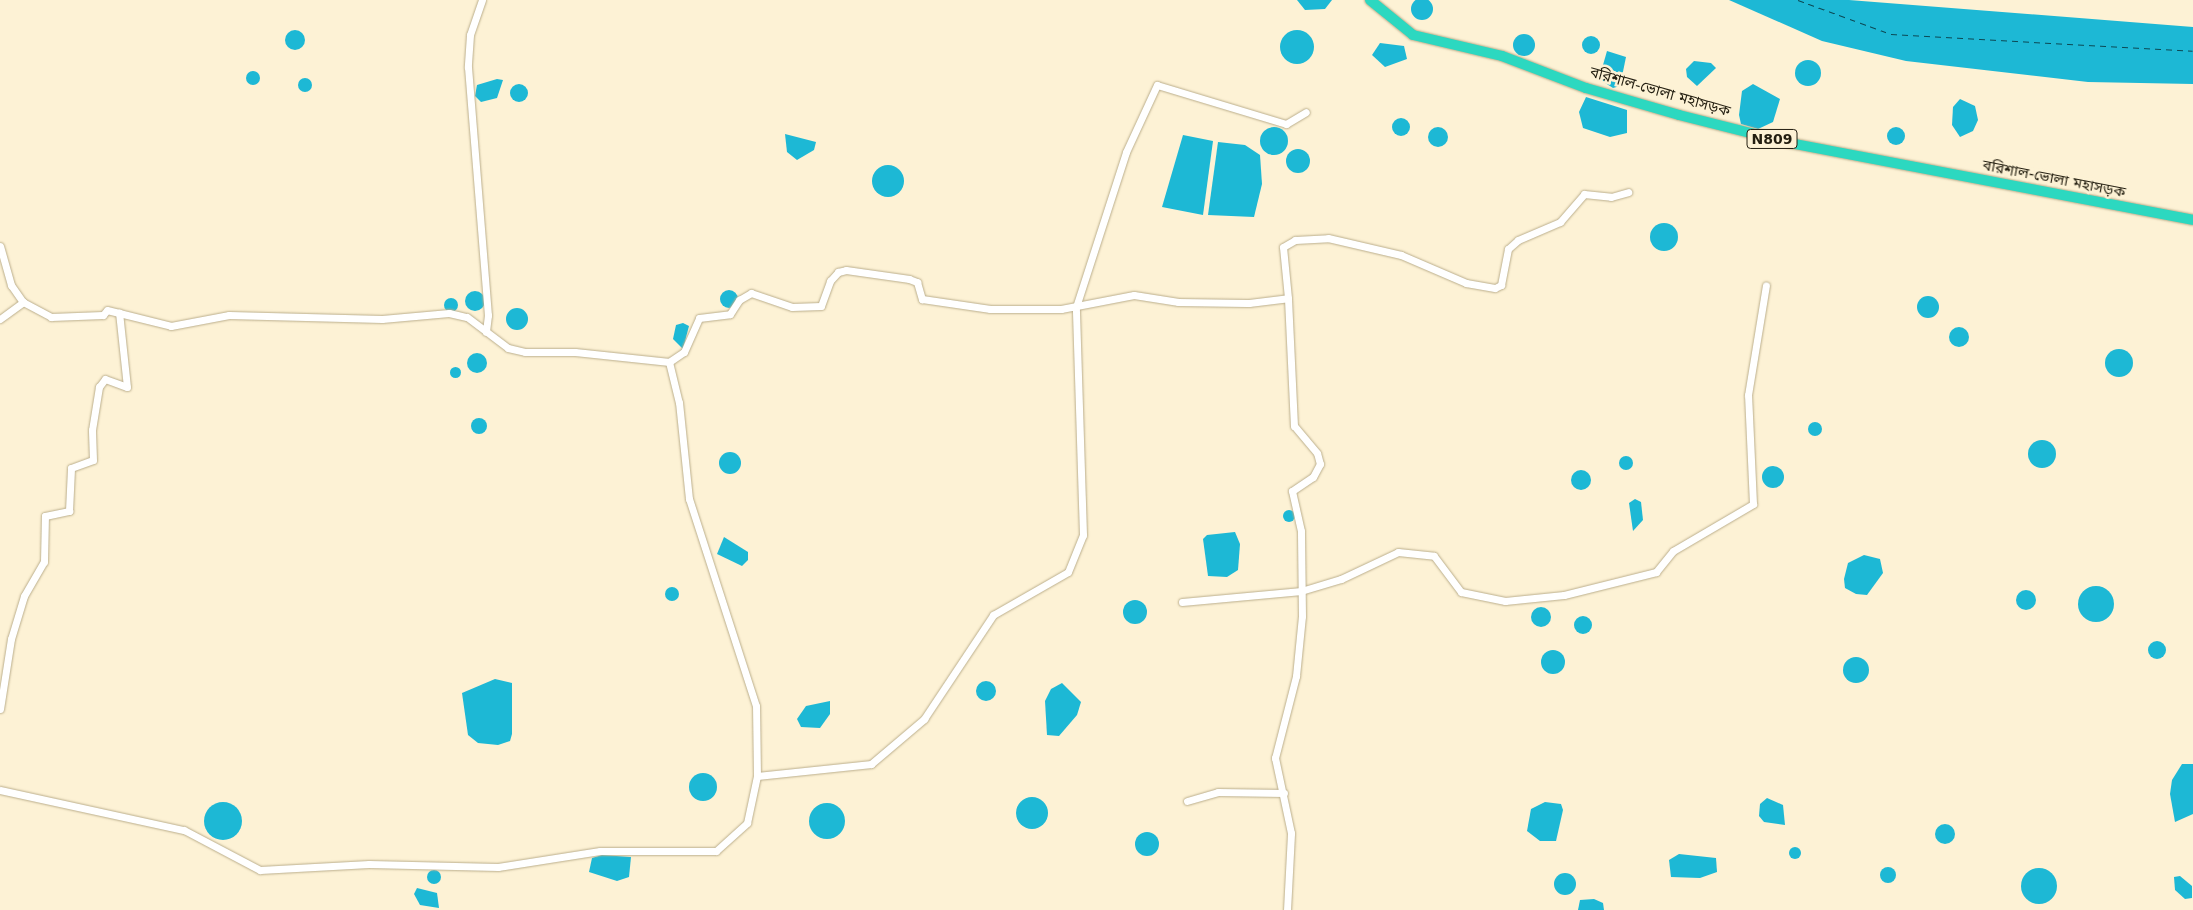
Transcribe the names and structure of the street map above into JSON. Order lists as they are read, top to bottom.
{
  "streets": {
    "highway": ["বরিশাল-ভোলা মহাসড়ক", "N809"]
  }
}
